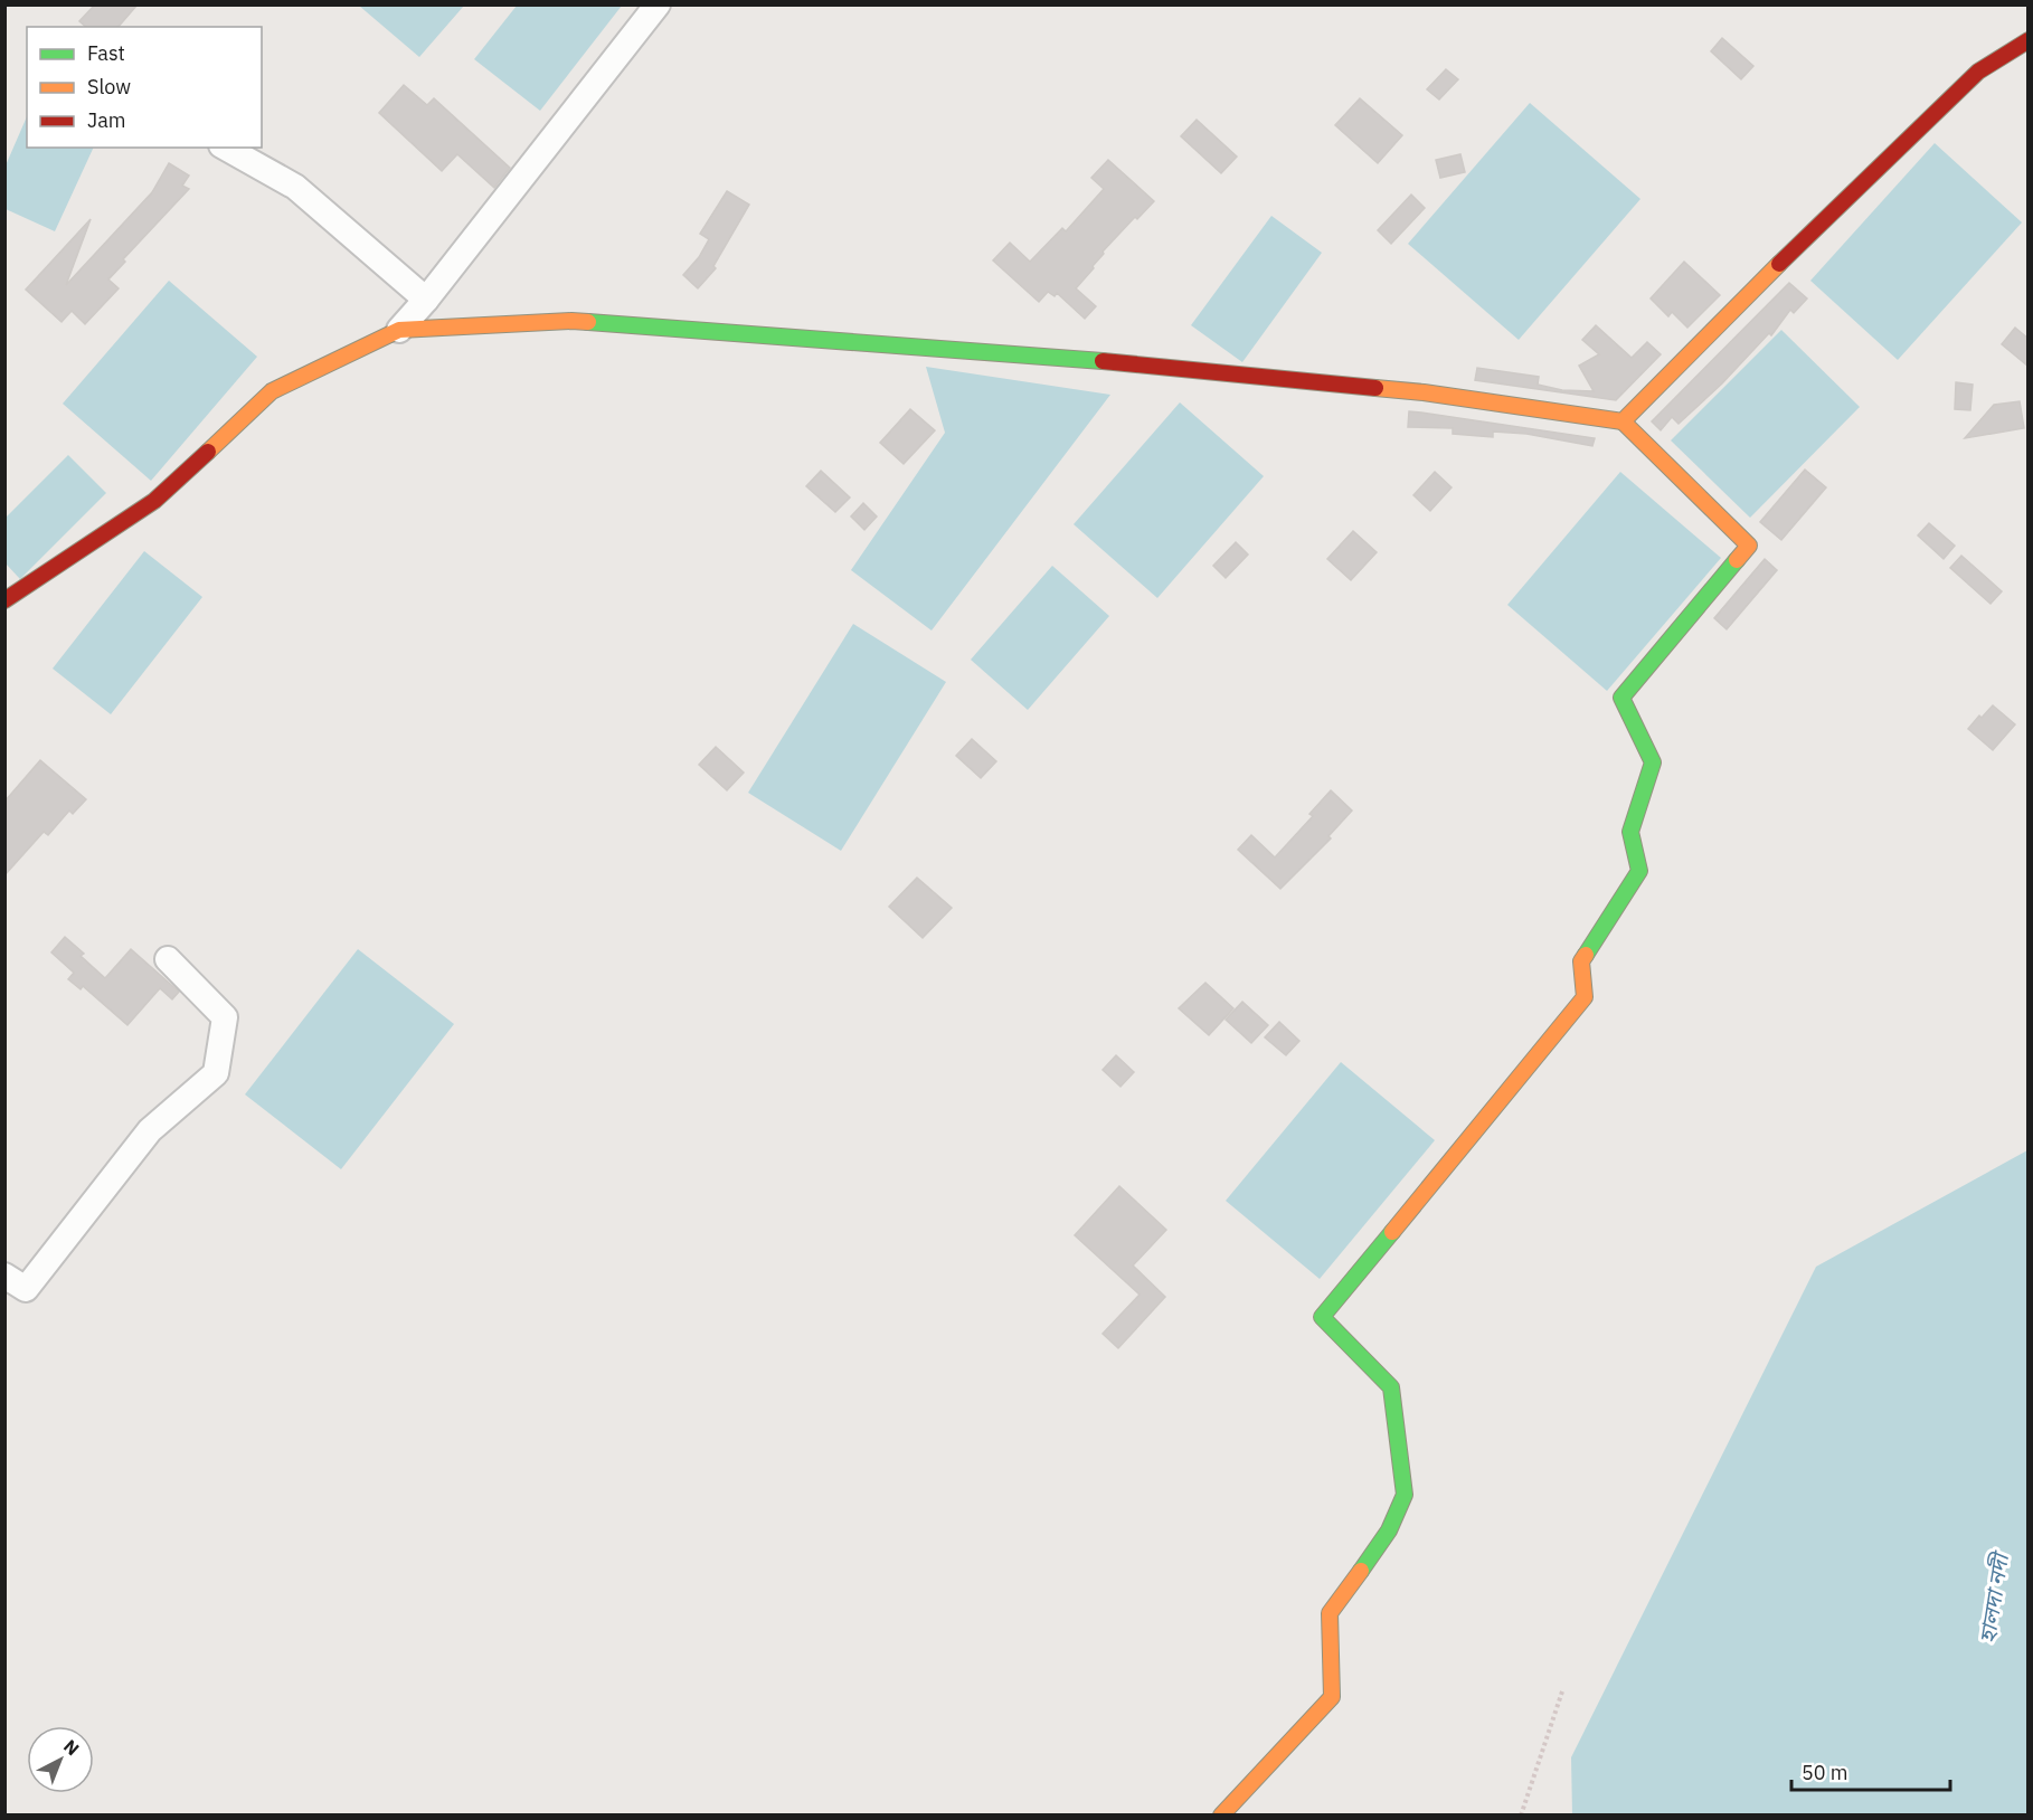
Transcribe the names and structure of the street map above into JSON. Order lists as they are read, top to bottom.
{
  "water": ["হালদা নদী"],
  "legend": ["Fast", "Slow", "Jam"],
  "scale_bar": "50 m",
  "north": "top right"
}
